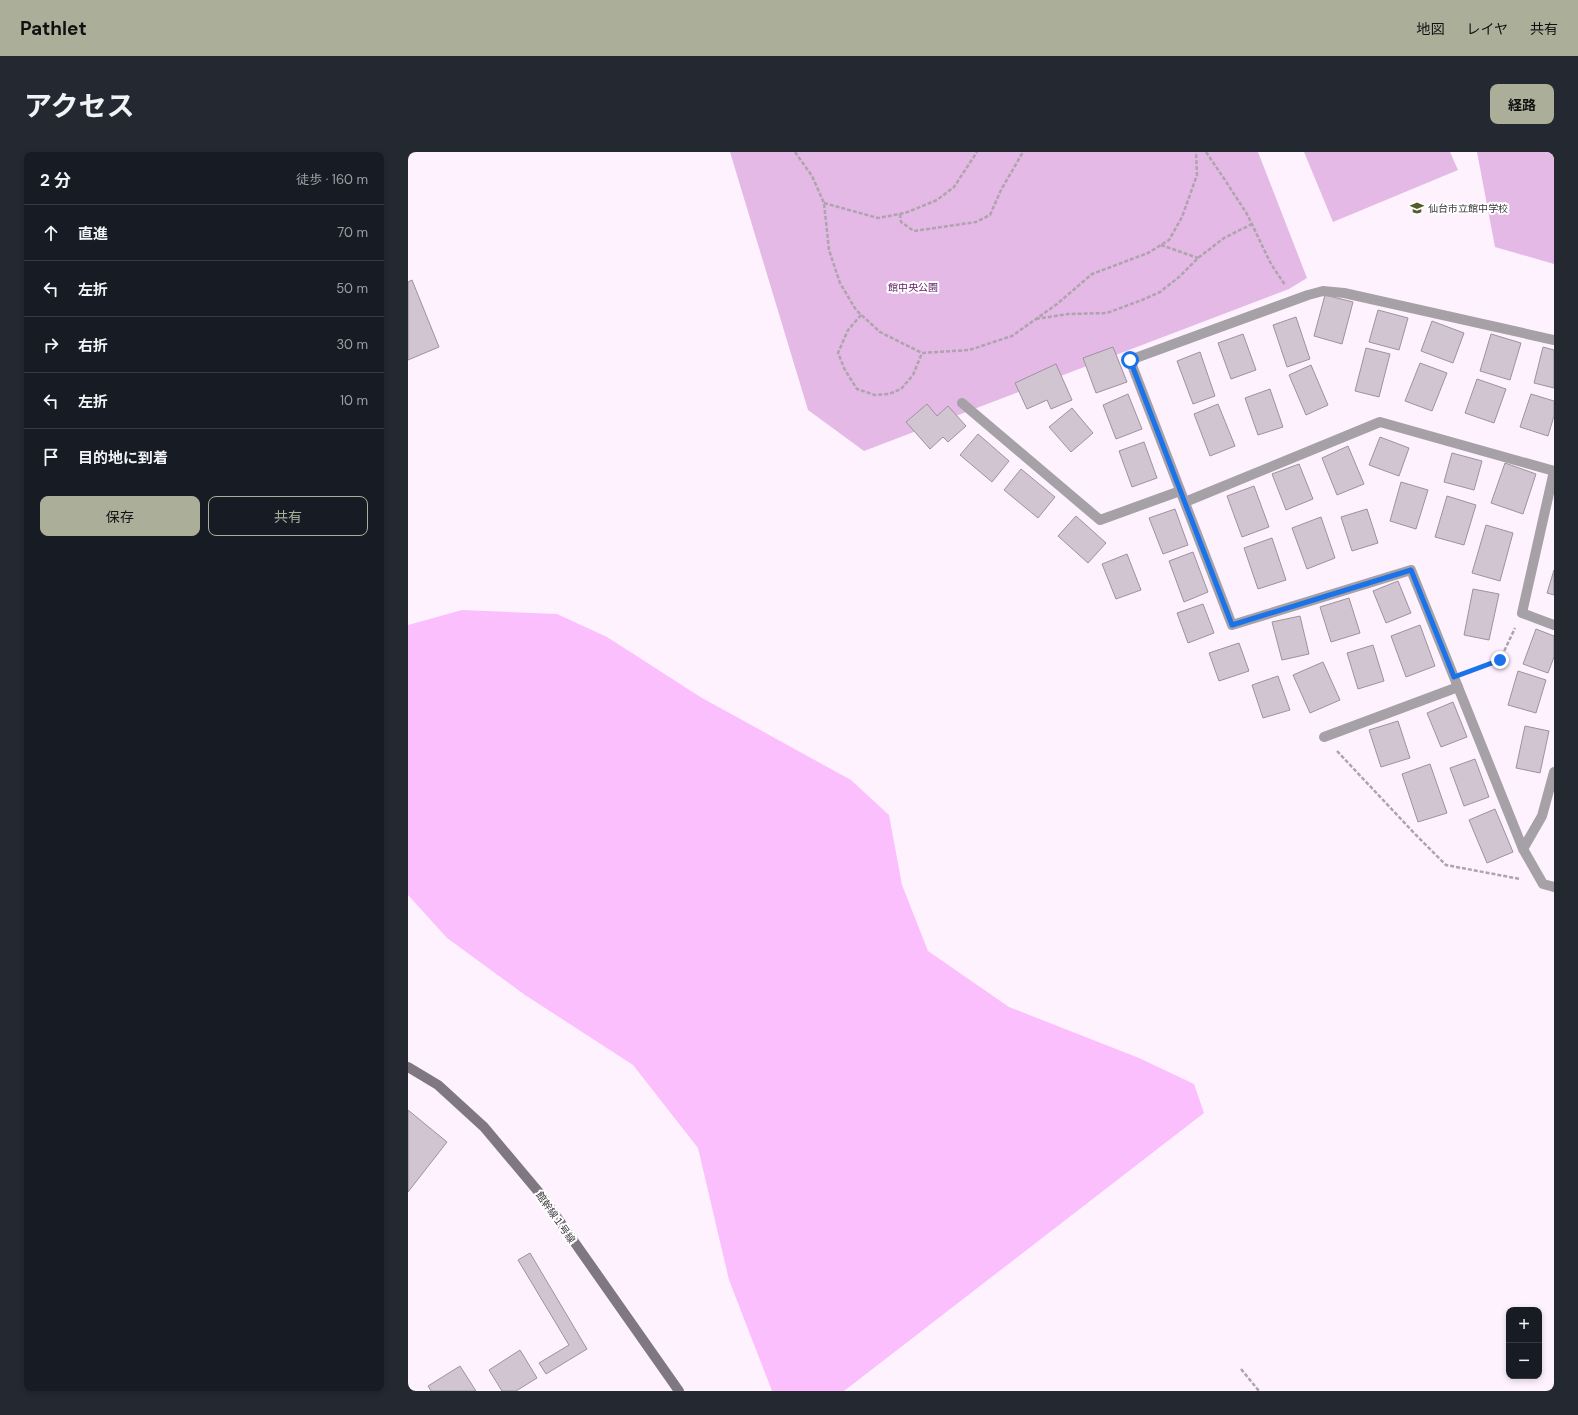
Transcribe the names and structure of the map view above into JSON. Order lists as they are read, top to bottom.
{
  "streets": {
    "street": ["館幹線１号線"]
  },
  "parks": ["館中央公園"],
  "places": {
    "school or university": ["仙台市立館中学校"]
  },
  "page": {
    "header": "Pathlet",
    "nav": ["地図", "レイヤ", "共有"],
    "title": "アクセス",
    "buttons": [
      "経路",
      ["保存", "共有"]
    ],
    "heading": ["2 分", "徒歩 · 160 m"],
    "list": [
      ["直進", "70 m"],
      ["左折", "50 m"],
      ["右折", "30 m"],
      ["左折", "10 m"],
      "目的地に到着"
    ],
    "map_buttons": ["+", "−"]
  }
}
